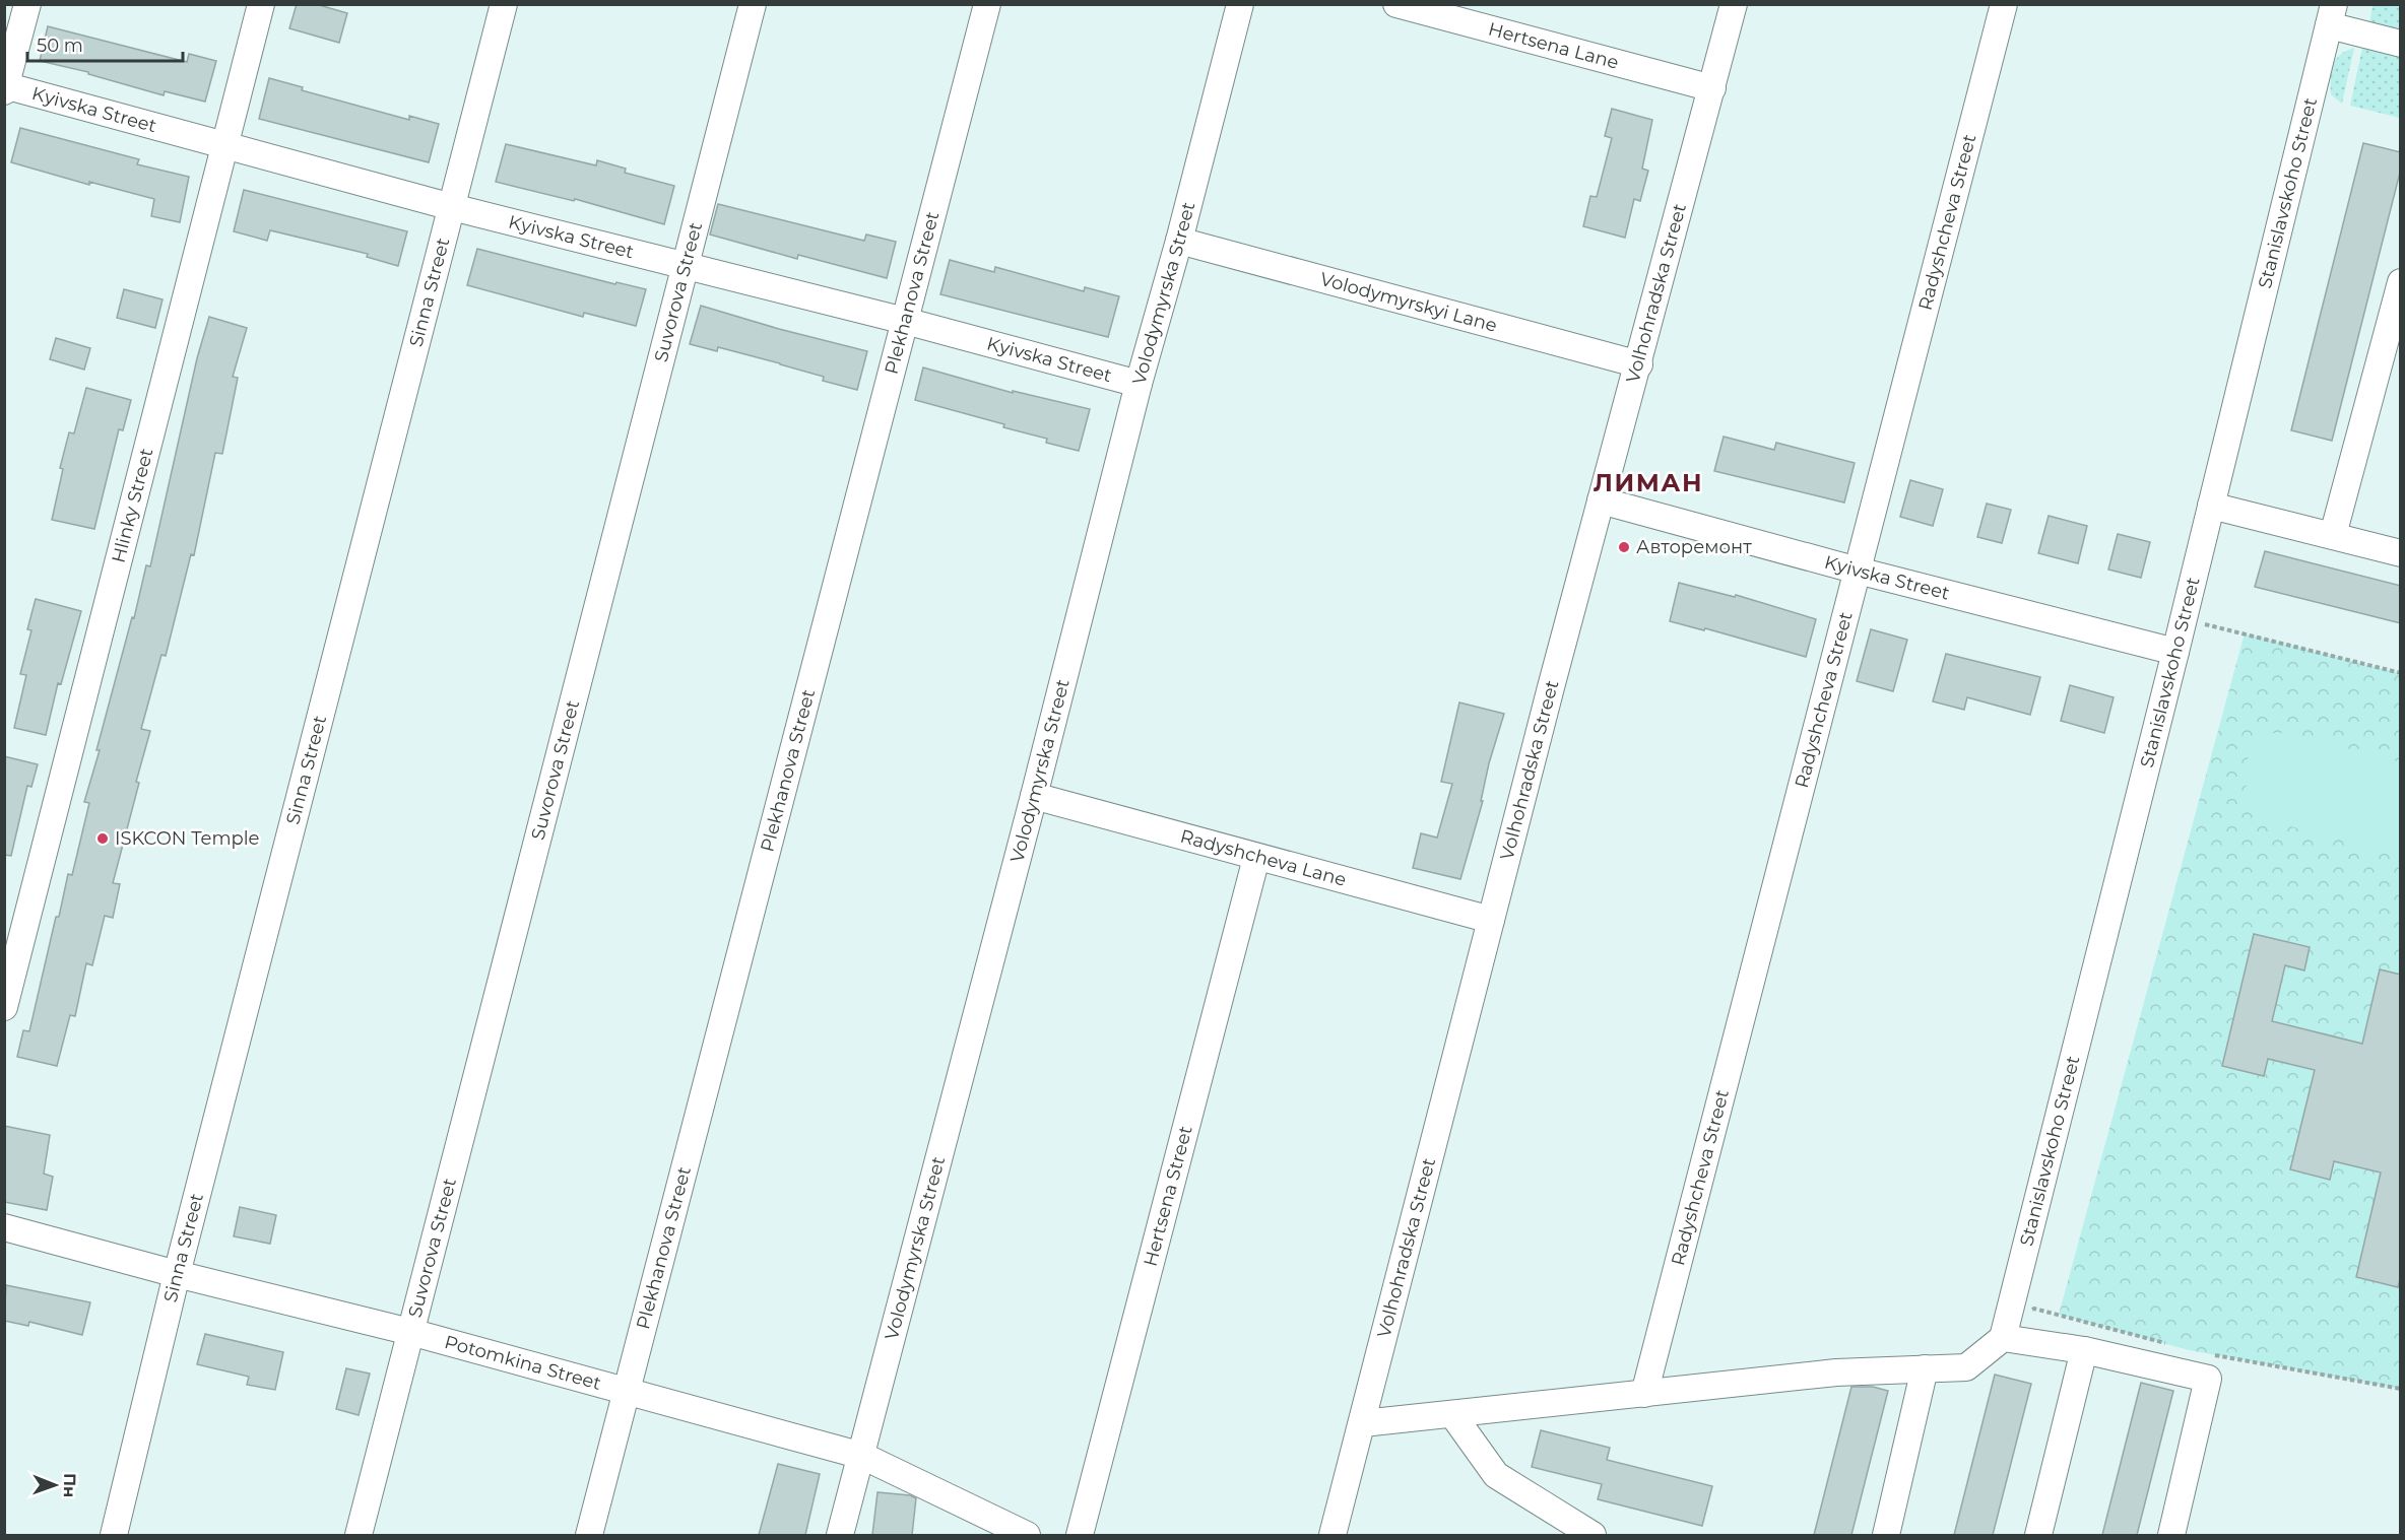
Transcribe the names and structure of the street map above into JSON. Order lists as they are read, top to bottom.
{
  "streets": {
    "street": [
      "Hertsena Lane",
      "Kyivska Street",
      "Stanislavskoho Street",
      "Radyshcheva Street",
      "Sinna Street",
      "Suvorova Street",
      "Plekhanova Street",
      "Volodymyrska Street",
      "Volhohradska Street",
      "Volodymyrskyi Lane",
      "Hlinky Street",
      "Radyshcheva Lane",
      "Hertsena Street",
      "Potomkina Street"
    ]
  },
  "crossings": [
    ["Hertsena Lane", "Volhohradska Street"],
    ["Kyivska Street", "Stanislavskoho Street"],
    ["Kyivska Street", "Radyshcheva Street"],
    ["Kyivska Street", "Sinna Street"],
    ["Kyivska Street", "Suvorova Street"],
    ["Kyivska Street", "Plekhanova Street"],
    ["Kyivska Street", "Volodymyrska Street"],
    ["Kyivska Street", "Volhohradska Street"],
    ["Kyivska Street", "Hlinky Street"],
    ["Sinna Street", "Potomkina Street"],
    ["Suvorova Street", "Potomkina Street"],
    ["Plekhanova Street", "Potomkina Street"],
    ["Volodymyrska Street", "Volodymyrskyi Lane"],
    ["Volodymyrska Street", "Radyshcheva Lane"],
    ["Volodymyrska Street", "Potomkina Street"],
    ["Volhohradska Street", "Volodymyrskyi Lane"],
    ["Volhohradska Street", "Radyshcheva Lane"],
    ["Radyshcheva Lane", "Hertsena Street"]
  ],
  "districts": ["ЛИМАН"],
  "places": ["Авторемонт", "ISKCON Temple"],
  "scale_bar": "50 m",
  "north": "right"
}
